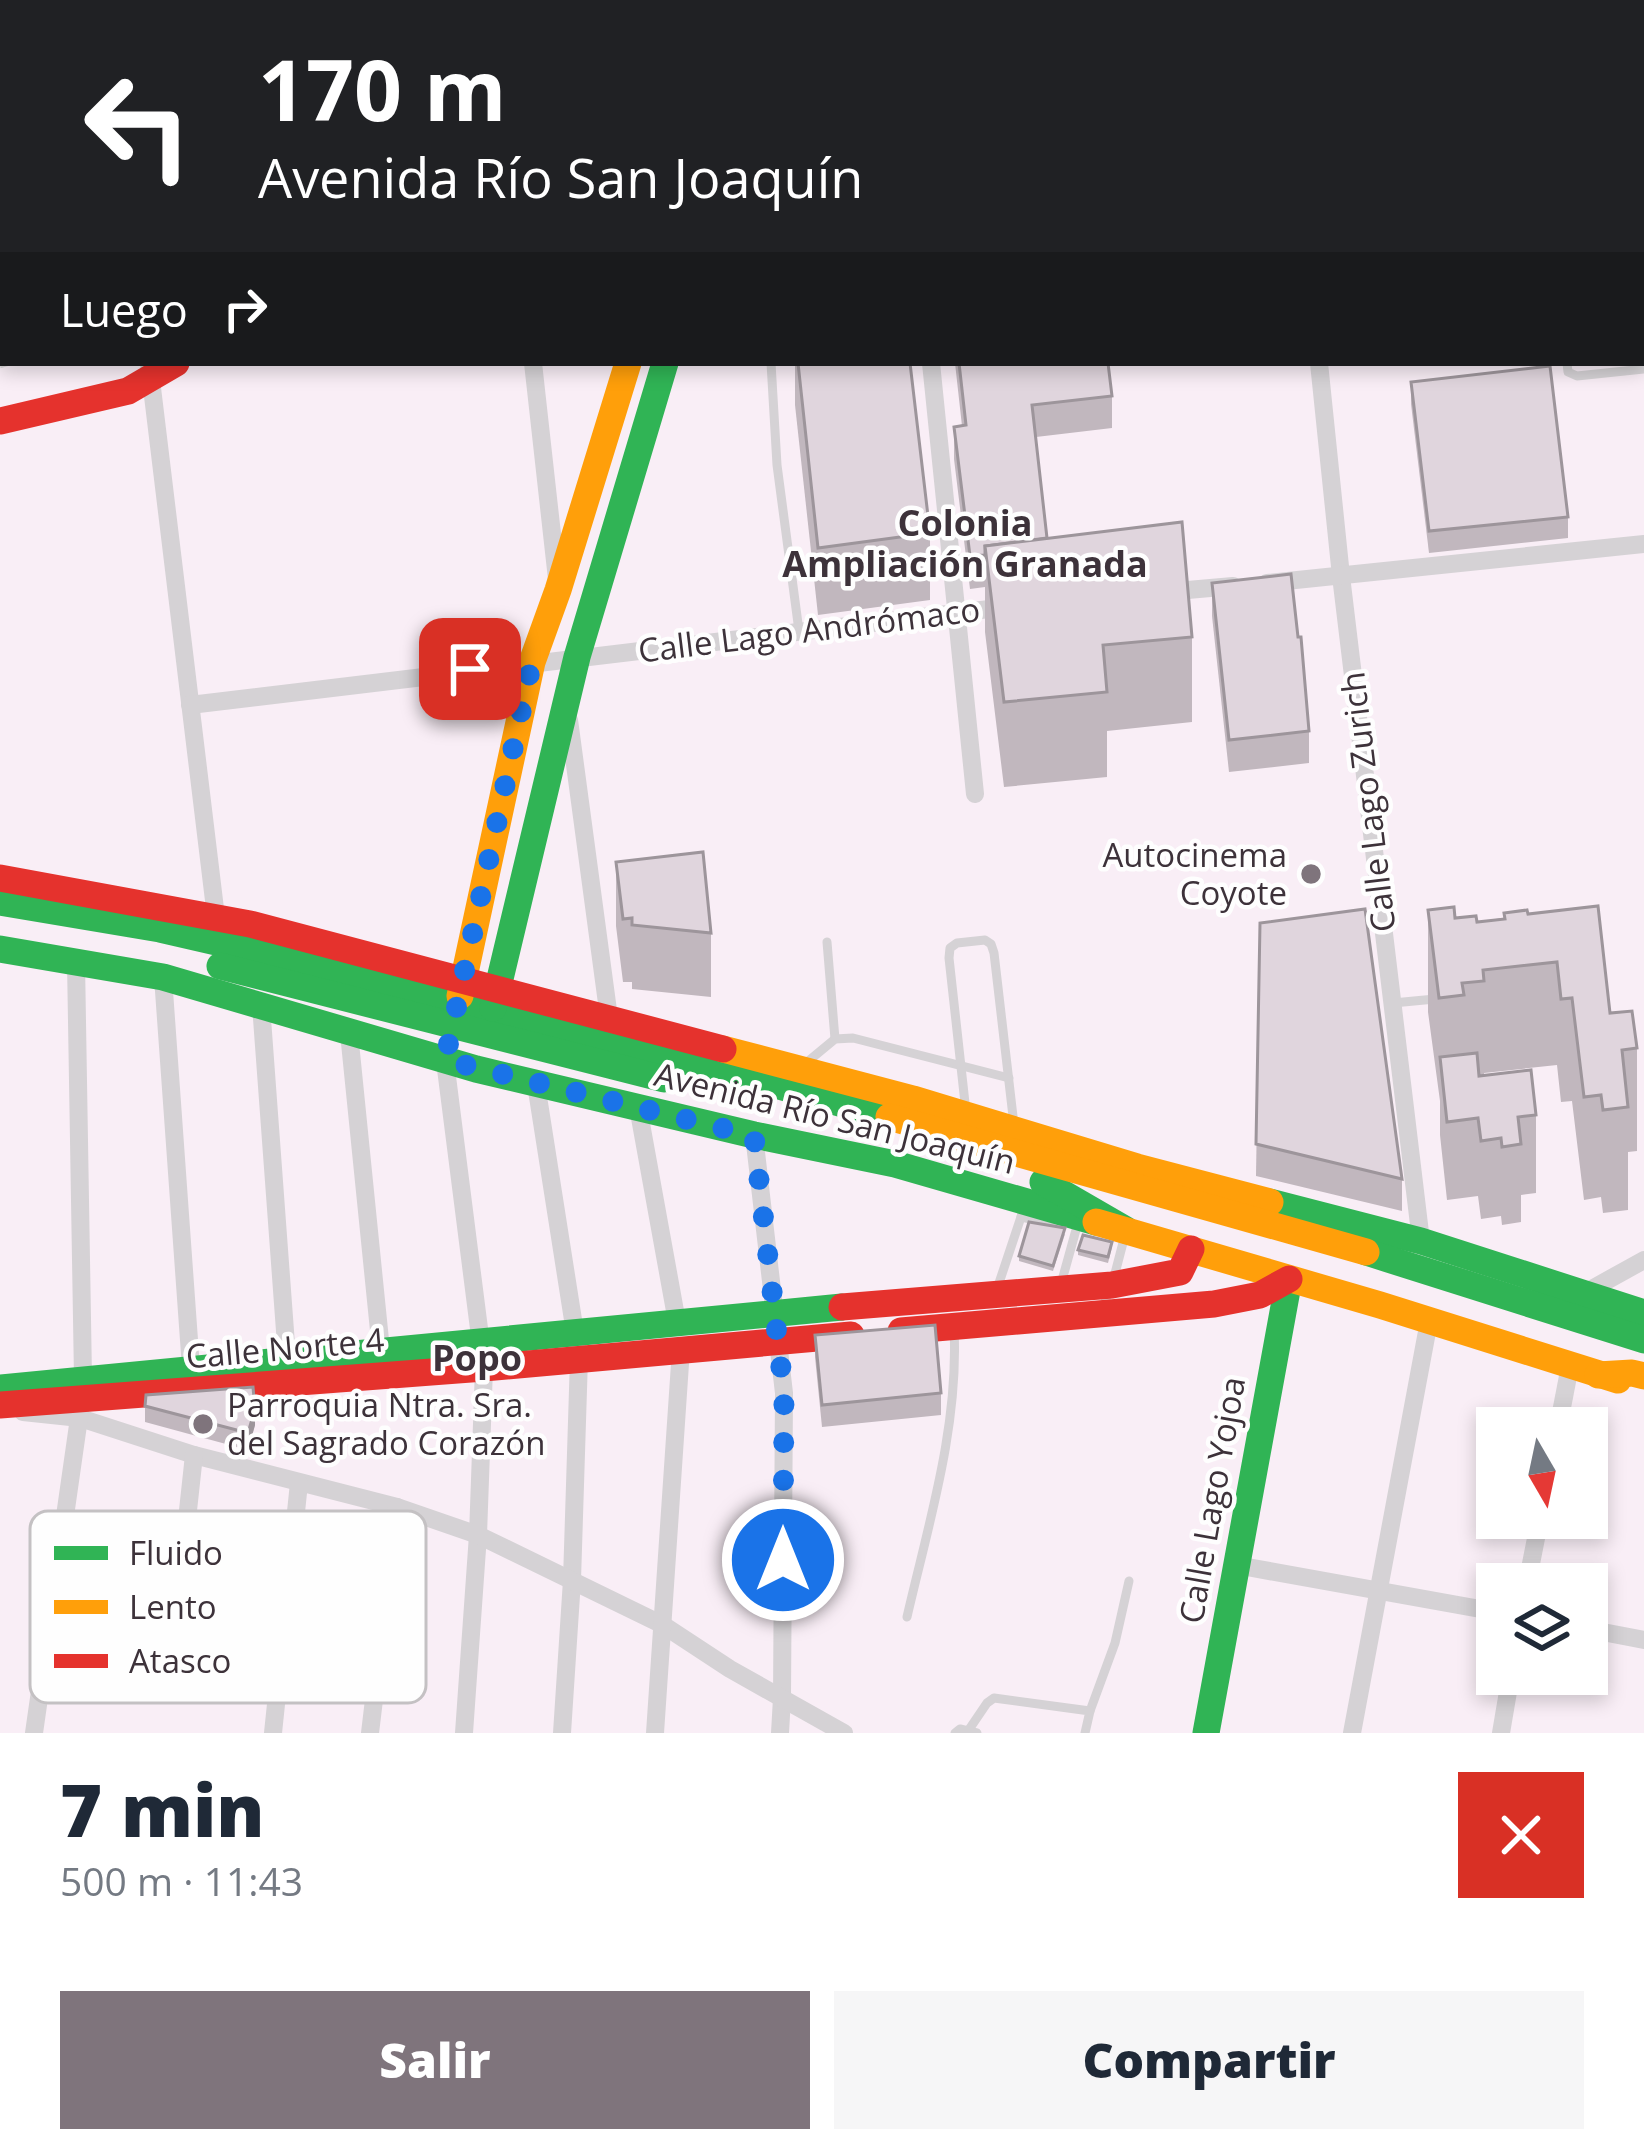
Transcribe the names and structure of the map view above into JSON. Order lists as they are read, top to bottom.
{
  "streets": {
    "main road": ["Avenida Río San Joaquín", "Calle Norte 4", "Calle Lago Yojoa"],
    "street": ["Calle Lago Andrómaco", "Calle Lago Zurich"]
  },
  "crossings": [
    ["Calle Lago Zurich", "Avenida Río San Joaquín"],
    ["Avenida Río San Joaquín", "Calle Norte 4"],
    ["Avenida Río San Joaquín", "Calle Lago Yojoa"],
    ["Calle Norte 4", "Calle Lago Yojoa"]
  ],
  "districts": ["Colonia Ampliación Granada", "Popo"],
  "places": ["Autocinema Coyote", "Parroquia Ntra. Sra. del Sagrado Corazón"],
  "legend": ["Fluido", "Lento", "Atasco"],
  "north": "bottom",
  "page": {
    "turn": ["170 m", "Avenida Río San Joaquín"],
    "then": "Luego",
    "heading": ["7 min", "500 m · 11:43"],
    "buttons": ["Salir", "Compartir"]
  }
}
